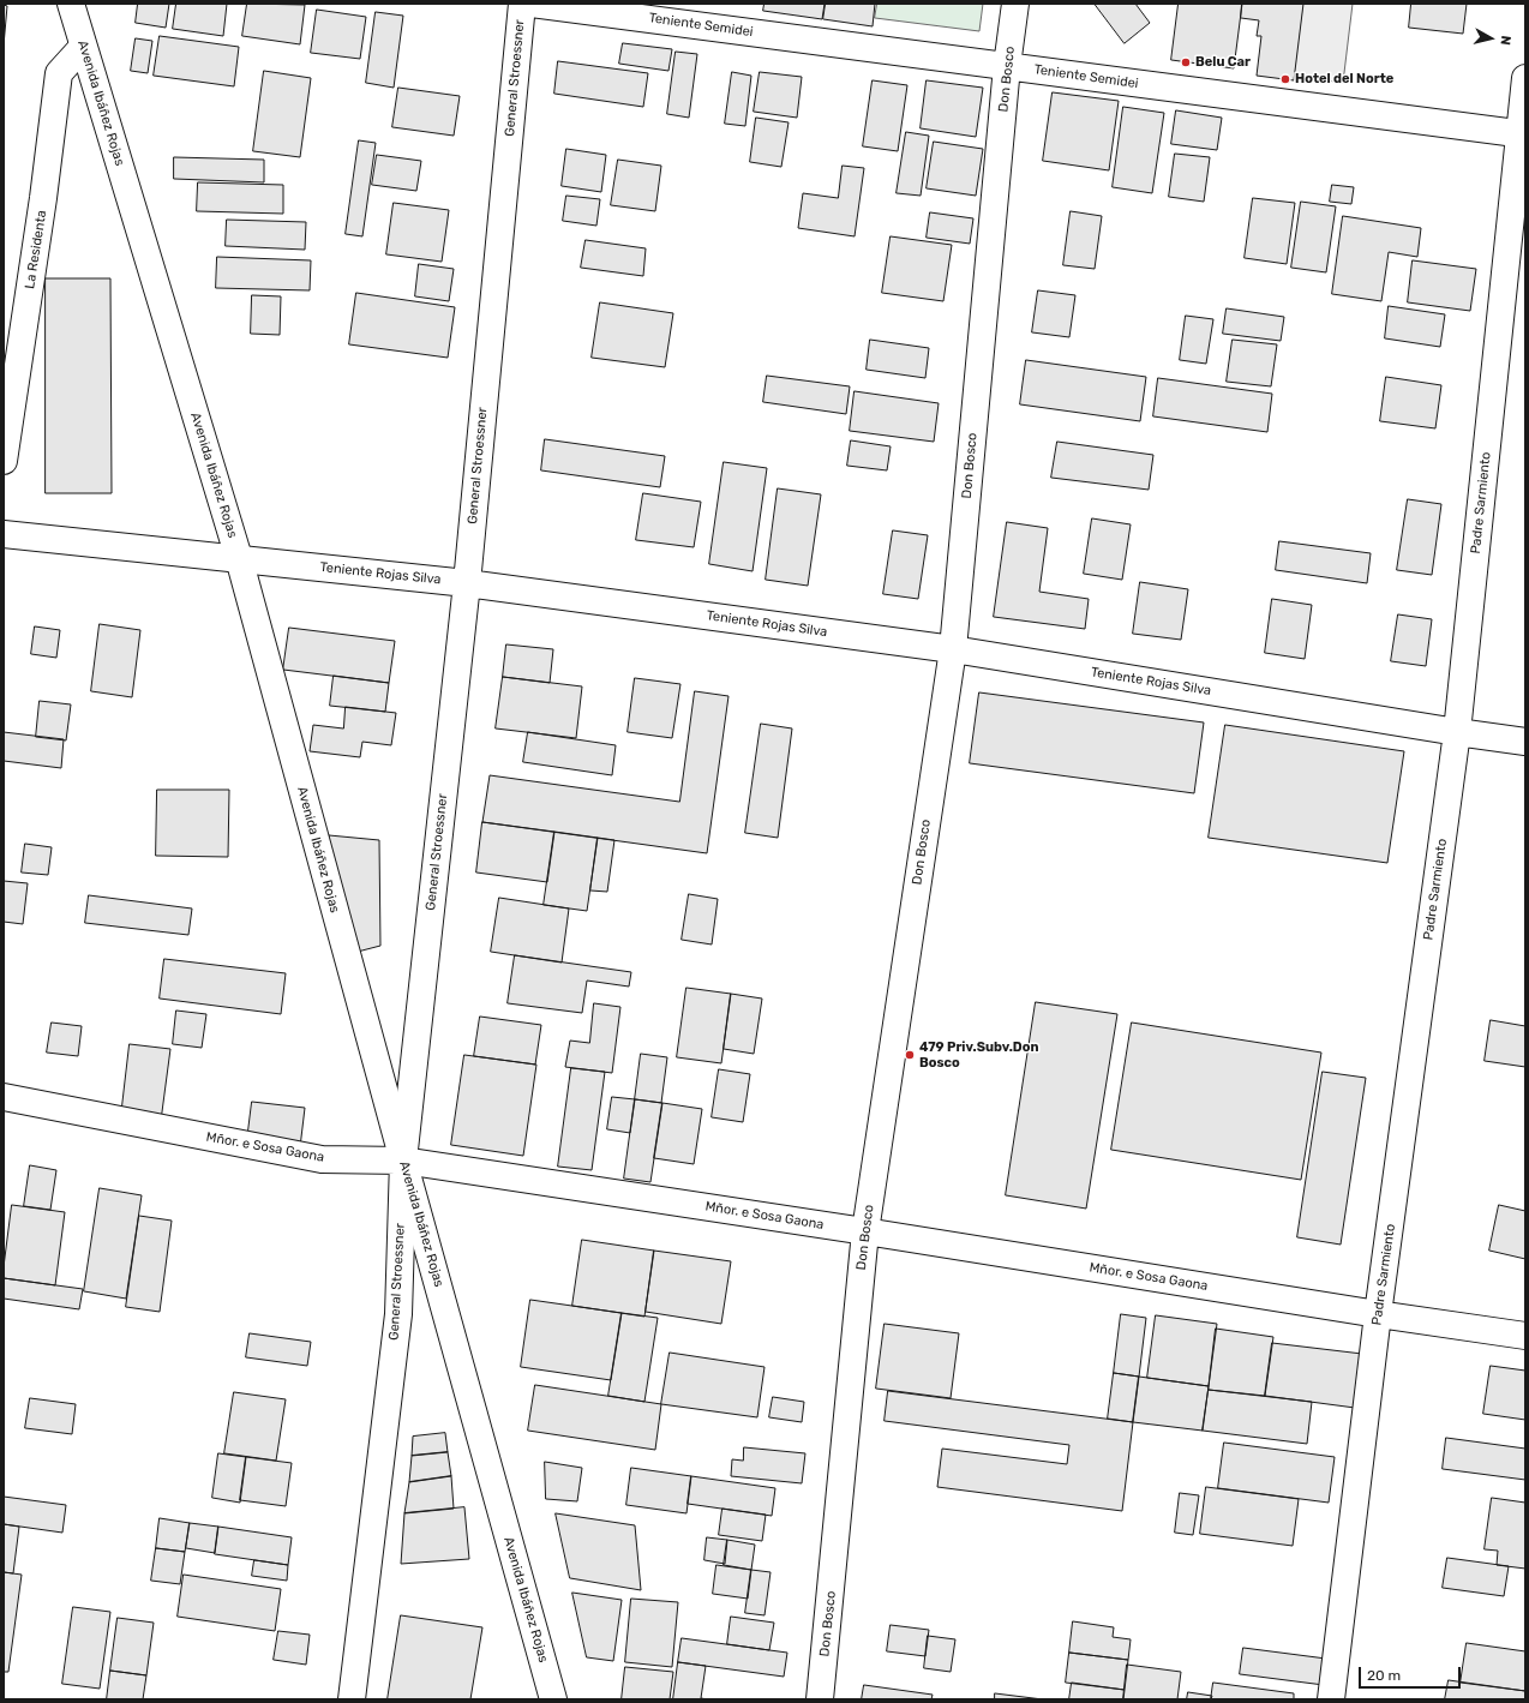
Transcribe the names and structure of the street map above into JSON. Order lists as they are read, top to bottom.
{
  "streets": {
    "main road": [
      "Teniente Semidei",
      "General Stroessner",
      "Don Bosco",
      "Avenida Ibáñez Rojas",
      "La Residenta",
      "Padre Sarmiento",
      "Teniente Rojas Silva",
      "Mñor. e Sosa Gaona"
    ]
  },
  "crossings": [
    ["Teniente Semidei", "Don Bosco"],
    ["Teniente Semidei", "Padre Sarmiento"],
    ["General Stroessner", "Avenida Ibáñez Rojas"],
    ["General Stroessner", "Teniente Rojas Silva"],
    ["General Stroessner", "Mñor. e Sosa Gaona"],
    ["Don Bosco", "Teniente Rojas Silva"],
    ["Don Bosco", "Mñor. e Sosa Gaona"],
    ["Avenida Ibáñez Rojas", "La Residenta"],
    ["Avenida Ibáñez Rojas", "Teniente Rojas Silva"],
    ["Avenida Ibáñez Rojas", "Mñor. e Sosa Gaona"],
    ["Padre Sarmiento", "Teniente Rojas Silva"],
    ["Padre Sarmiento", "Mñor. e Sosa Gaona"]
  ],
  "places": ["Belu Car", "Hotel del Norte", "479 Priv.Subv.Don Bosco"],
  "scale_bar": "20 m",
  "north": "right"
}
